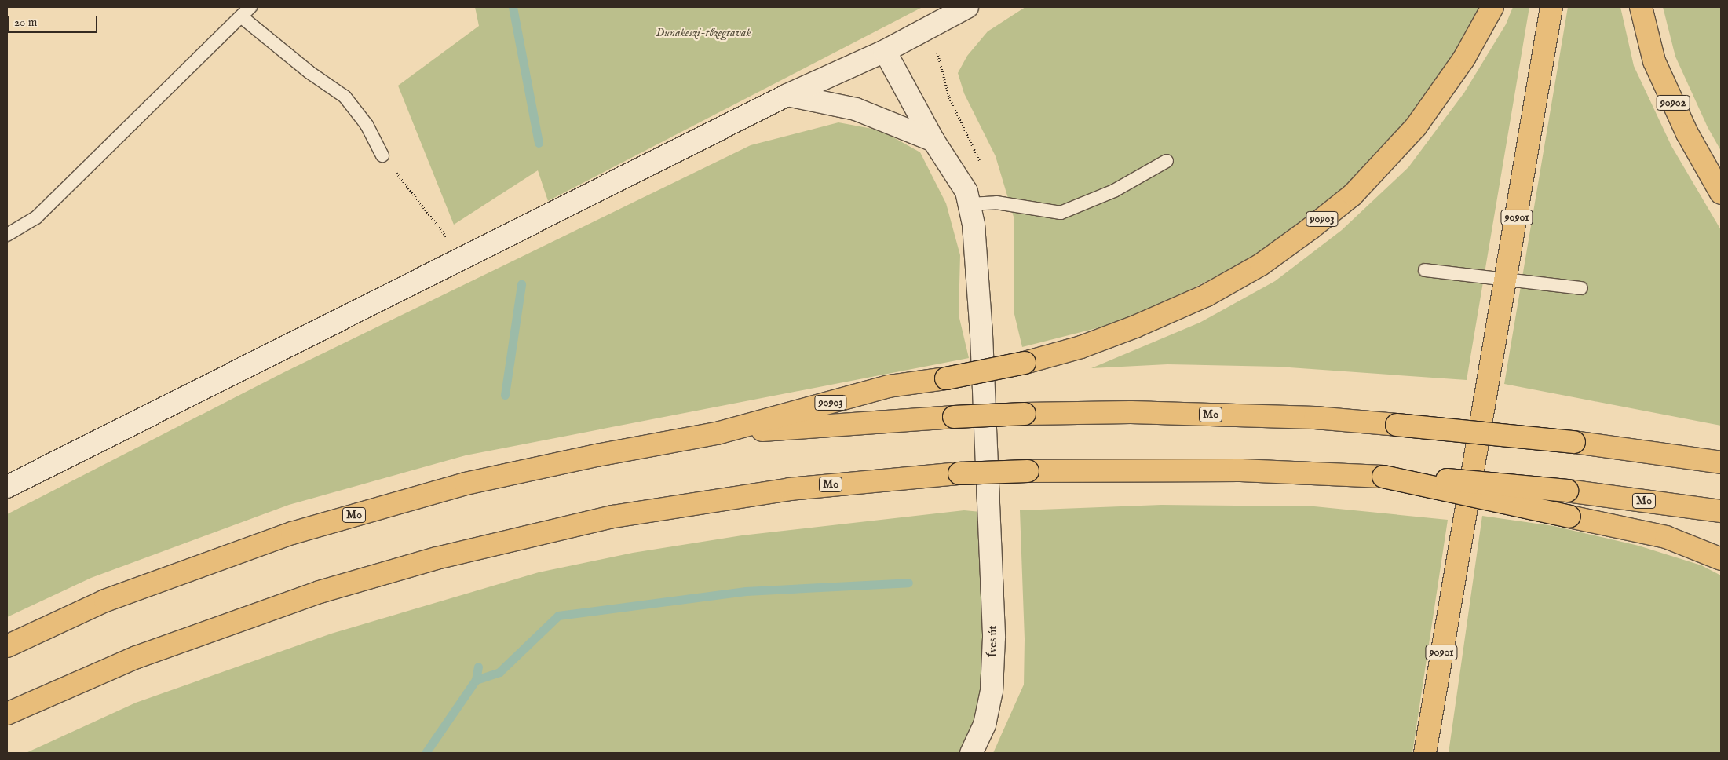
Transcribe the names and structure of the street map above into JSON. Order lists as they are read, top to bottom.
{
  "streets": {
    "highway": [
      "90902",
      "90901",
      "90903",
      "M0"
    ],
    "street": ["Íves út"]
  },
  "crossings": [
    ["90903", "M0"]
  ],
  "parks": ["Dunakeszi-tőzegtavak"],
  "scale_bar": "20 m"
}
